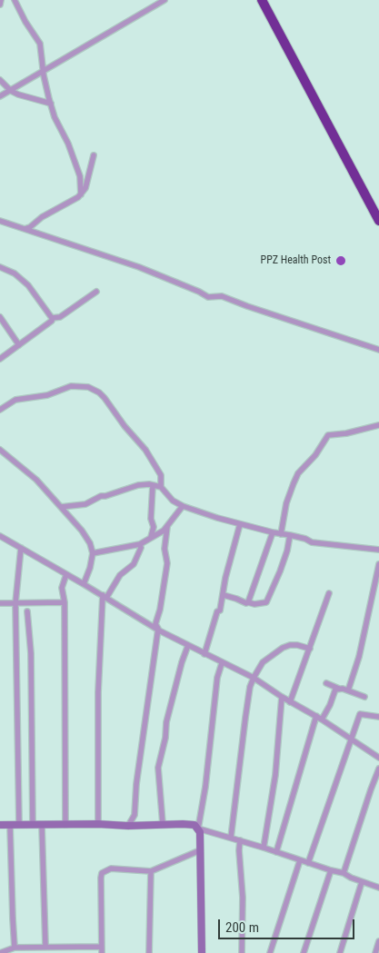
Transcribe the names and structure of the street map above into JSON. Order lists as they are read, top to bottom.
{
  "places": ["PPZ Health Post"],
  "scale_bar": "200 m"
}
